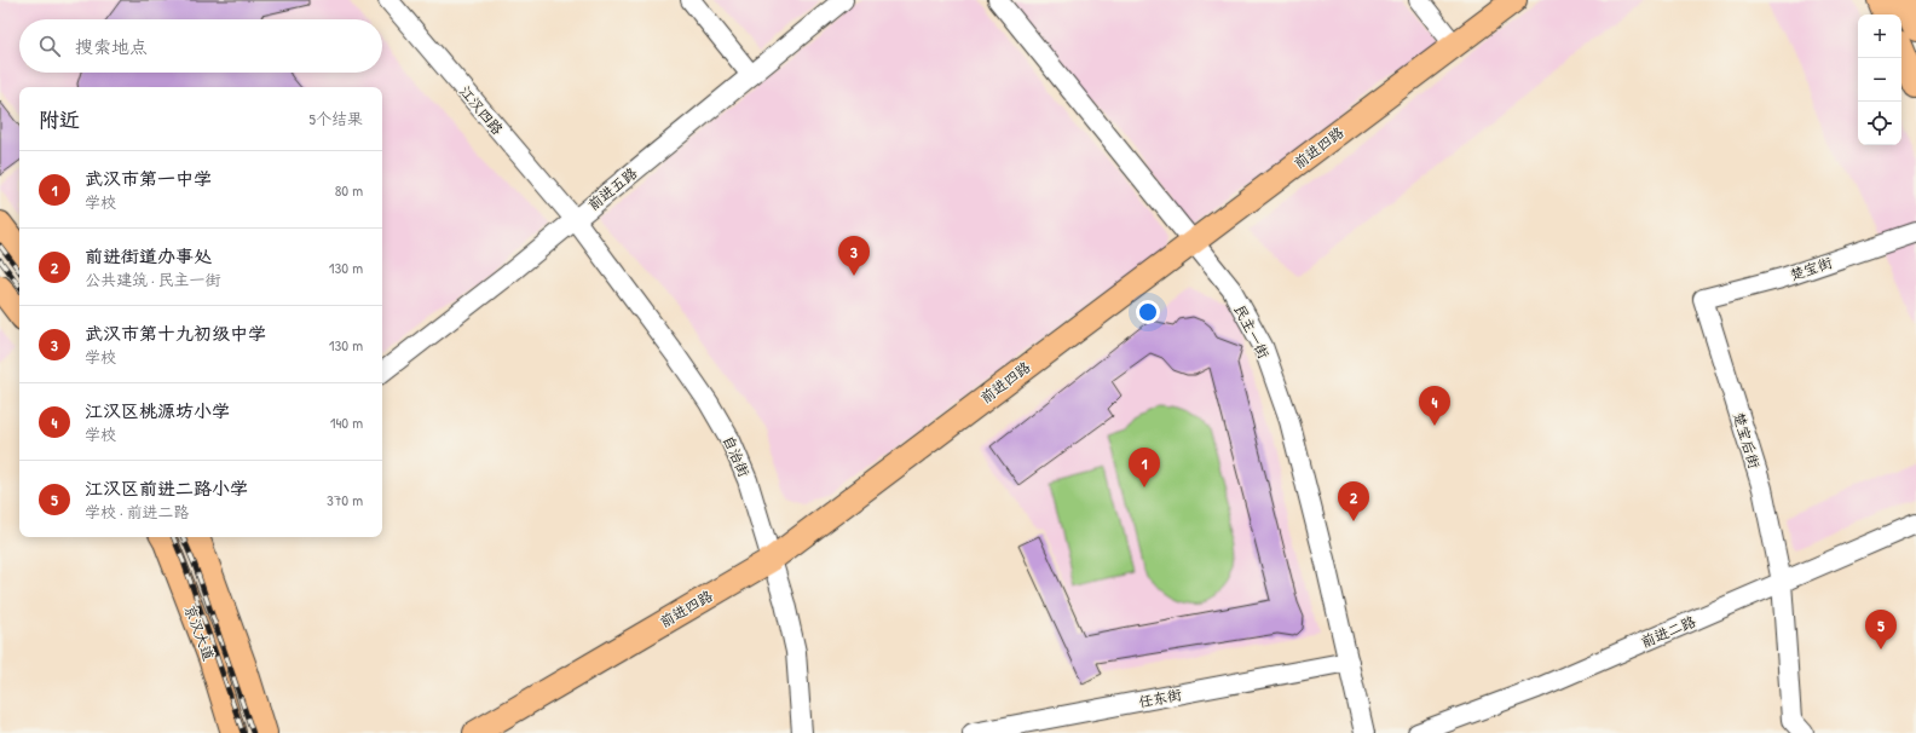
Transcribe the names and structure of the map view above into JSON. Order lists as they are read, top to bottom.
{
  "streets": {
    "main road": ["前进四路", "京汉大道"],
    "street": [
      "江汉四路",
      "前进五路",
      "楚宝街",
      "民主一街",
      "楚宝后街",
      "自治街",
      "前进二路",
      "任东街"
    ]
  },
  "crossings": [
    ["江汉四路", "前进五路"],
    ["江汉四路", "自治街"],
    ["前进四路", "民主一街"],
    ["前进四路", "自治街"],
    ["前进五路", "自治街"],
    ["楚宝街", "楚宝后街"],
    ["民主一街", "任东街"],
    ["楚宝后街", "前进二路"]
  ],
  "page": {
    "map_buttons": ["+", "−"],
    "search": "搜索地点",
    "heading": ["附近", "5个结果"],
    "list": [
      {
        "mark": "1",
        "name": "武汉市第一中学",
        "note": "学校",
        "value": "80 m"
      },
      {
        "mark": "2",
        "name": "前进街道办事处",
        "note": "公共建筑 · 民主一街",
        "value": "130 m"
      },
      {
        "mark": "3",
        "name": "武汉市第十九初级中学",
        "note": "学校",
        "value": "130 m"
      },
      {
        "mark": "4",
        "name": "江汉区桃源坊小学",
        "note": "学校",
        "value": "140 m"
      },
      {
        "mark": "5",
        "name": "江汉区前进二路小学",
        "note": "学校 · 前进二路",
        "value": "370 m"
      }
    ],
    "pins": [
      "3",
      "4",
      "1",
      "2",
      "5"
    ]
  }
}
